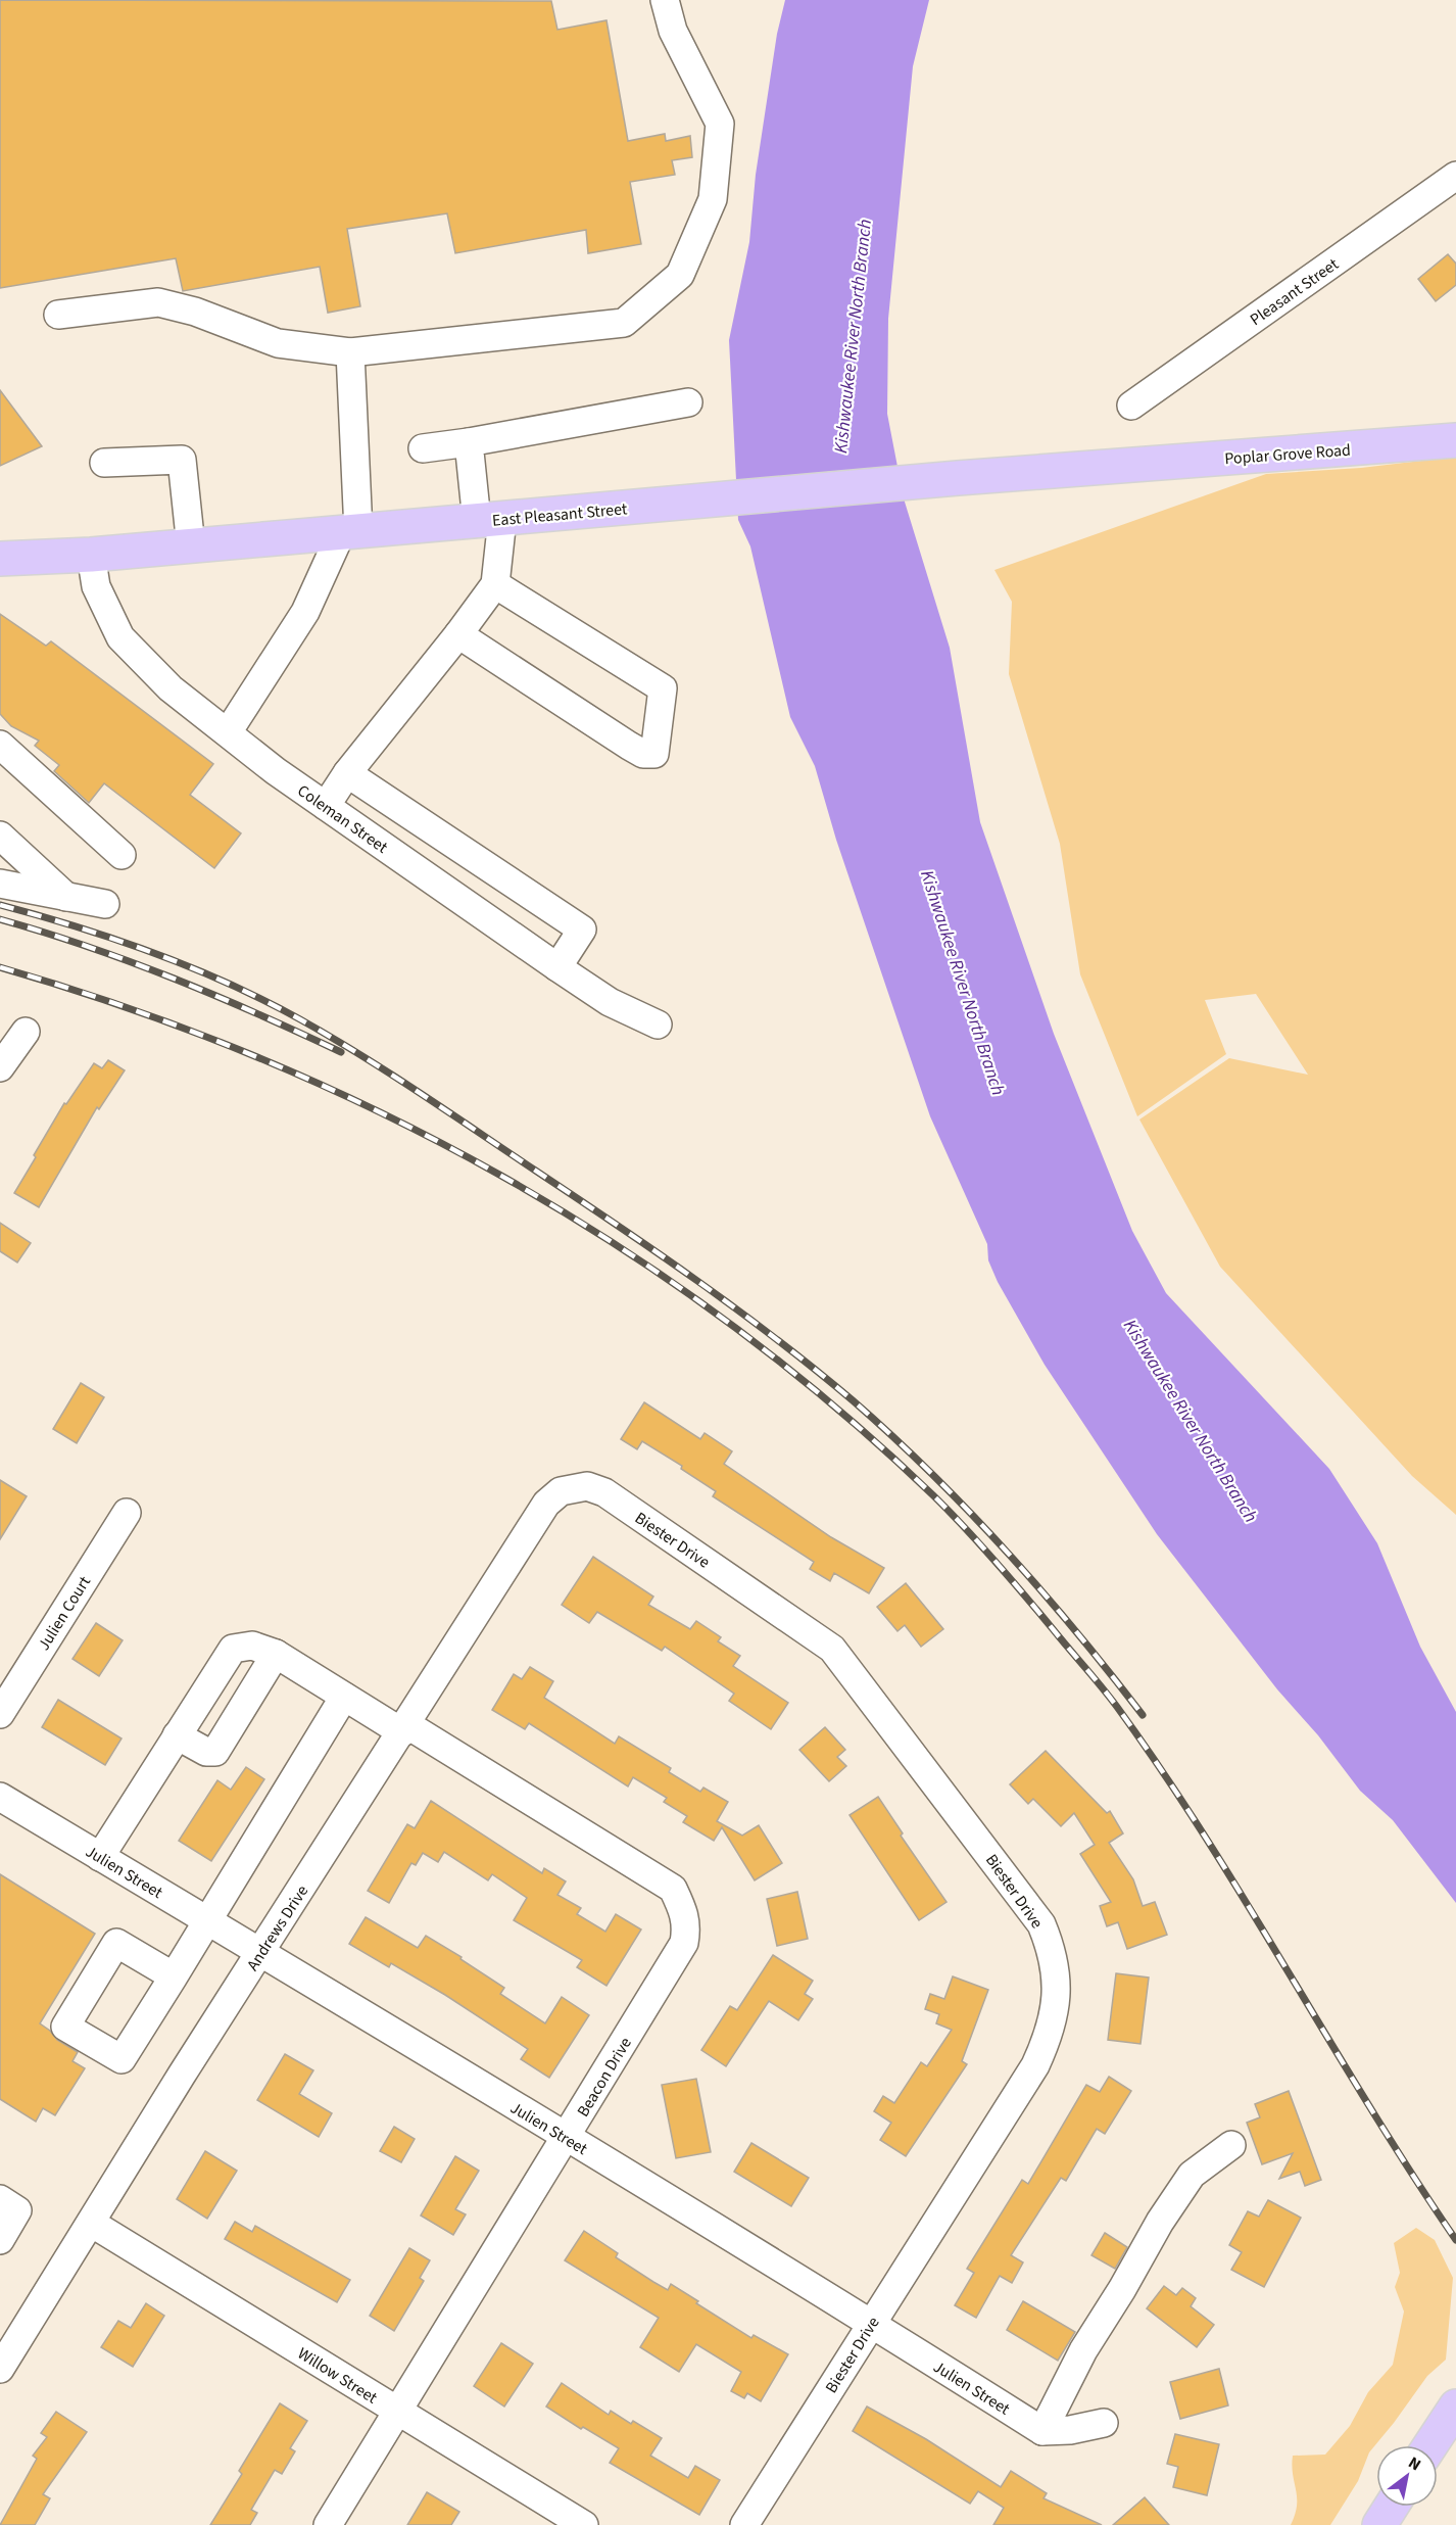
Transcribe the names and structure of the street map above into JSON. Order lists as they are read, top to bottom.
{
  "streets": {
    "main road": ["Poplar Grove Road", "East Pleasant Street"],
    "street": [
      "Pleasant Street",
      "Coleman Street",
      "Biester Drive",
      "Julien Court",
      "Julien Street",
      "Andrews Drive",
      "Beacon Drive",
      "Willow Street"
    ]
  },
  "crossings": [
    ["Poplar Grove Road", "East Pleasant Street"],
    ["East Pleasant Street", "Coleman Street"],
    ["Biester Drive", "Julien Street"],
    ["Biester Drive", "Andrews Drive"],
    ["Julien Street", "Andrews Drive"],
    ["Julien Street", "Beacon Drive"],
    ["Andrews Drive", "Beacon Drive"],
    ["Andrews Drive", "Willow Street"],
    ["Beacon Drive", "Willow Street"]
  ],
  "water": ["Kishwaukee River North Branch"],
  "north": "top right"
}
